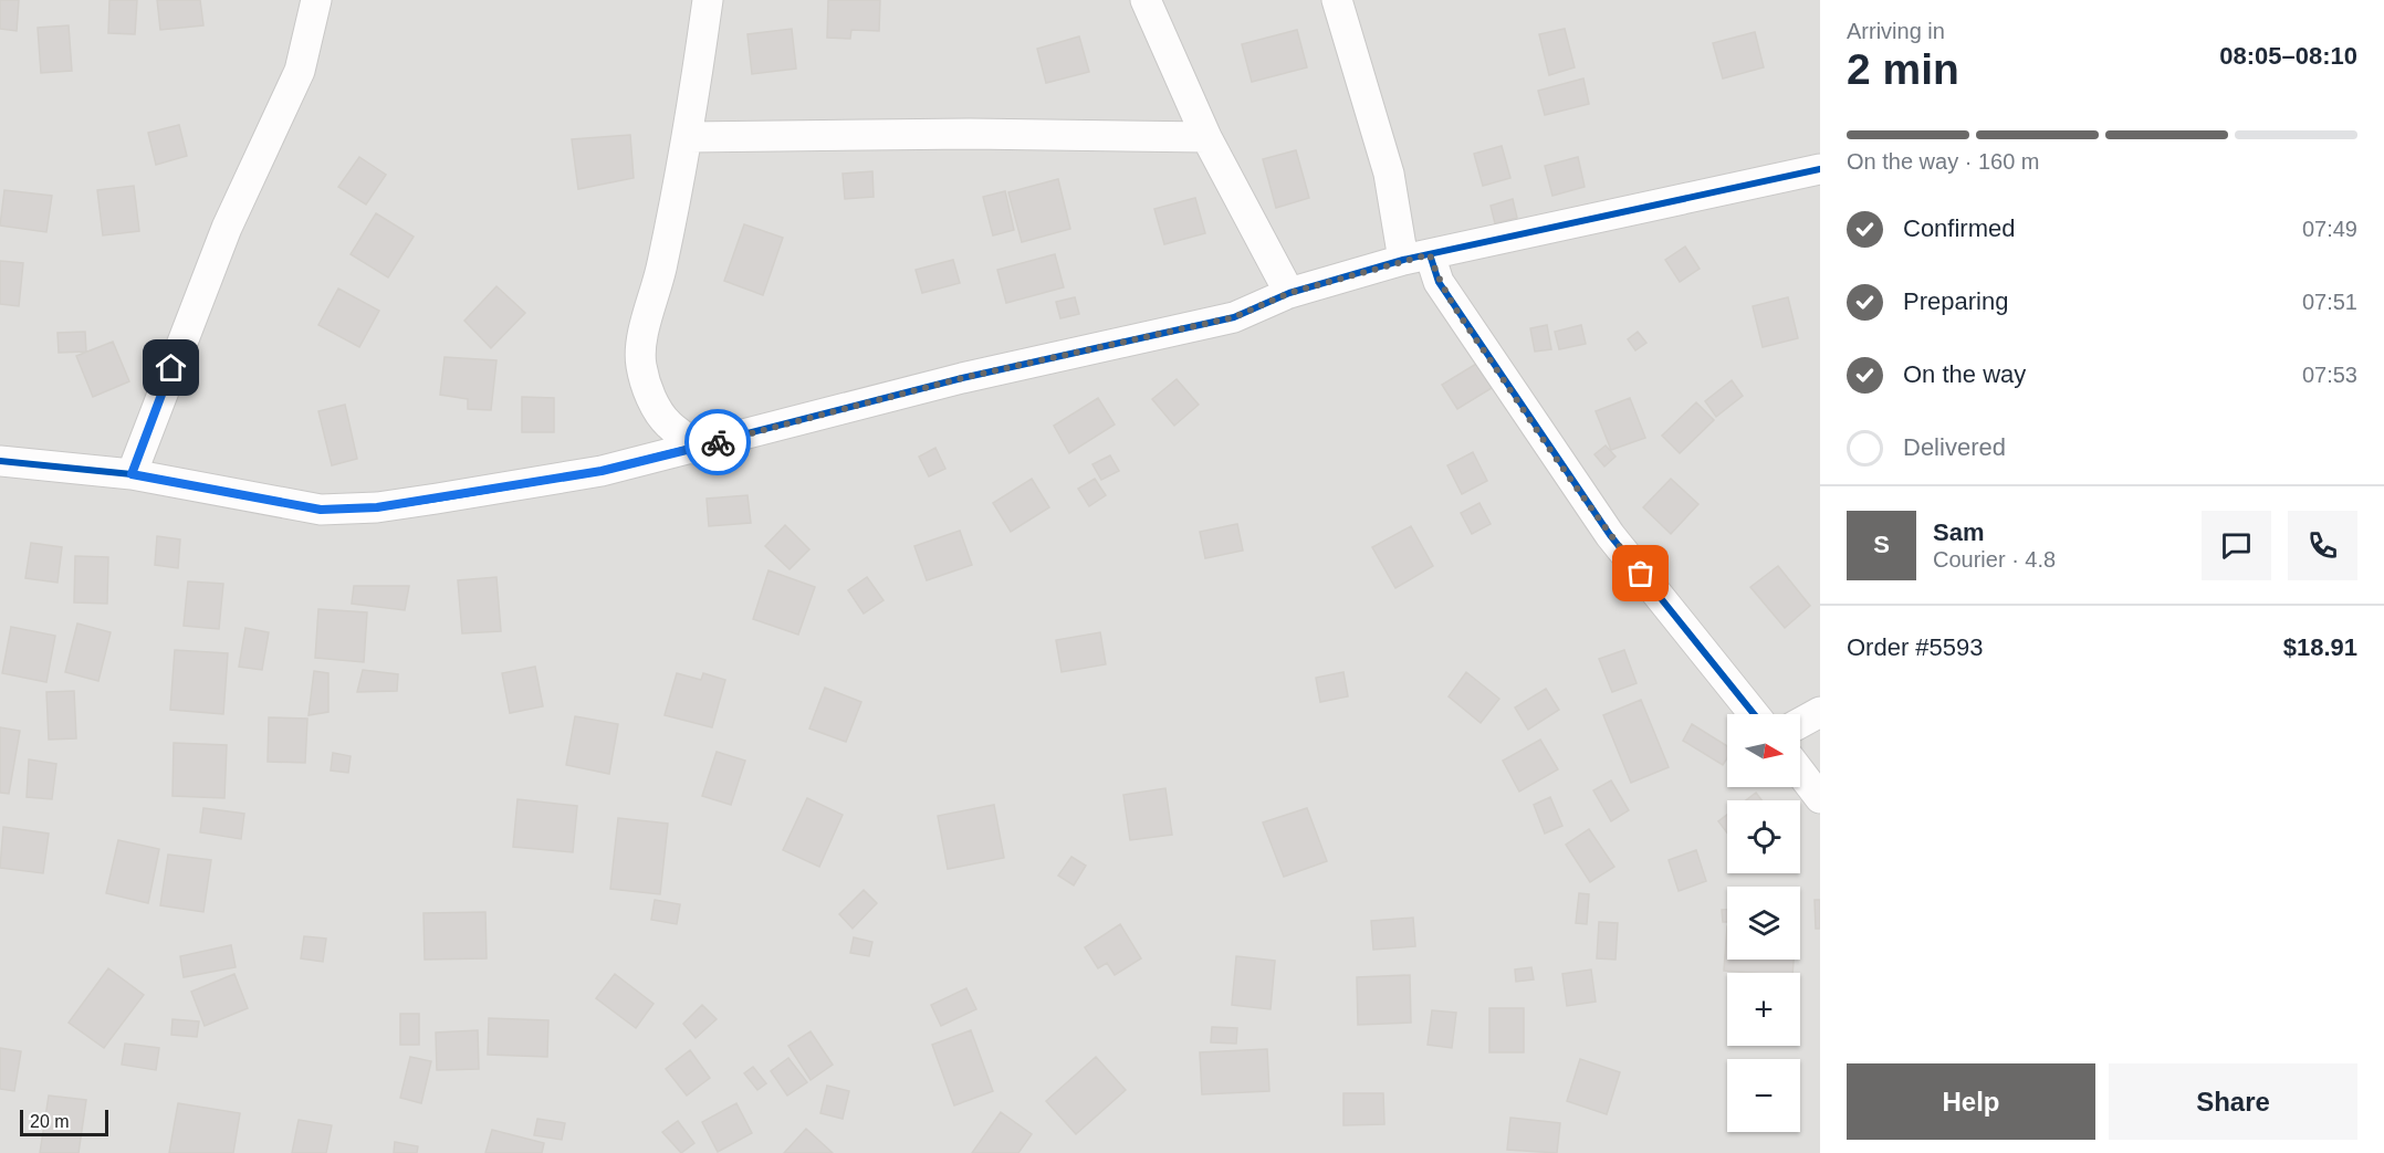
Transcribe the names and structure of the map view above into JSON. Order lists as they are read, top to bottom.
{
  "scale_bar": "20 m",
  "north": "right",
  "page": {
    "heading": ["2 min", "Arriving in", "08:05–08:10"],
    "panel": [
      "Sam",
      "Courier · 4.8",
      "Order #5593",
      "$18.91"
    ],
    "bar": "On the way · 160 m",
    "list": [
      ["Confirmed", "07:49"],
      ["Preparing", "07:51"],
      ["On the way", "07:53"],
      "Delivered"
    ],
    "round": "S",
    "map_buttons": ["+", "−"],
    "buttons": ["Help", "Share"],
    "scale": "20 m"
  }
}
